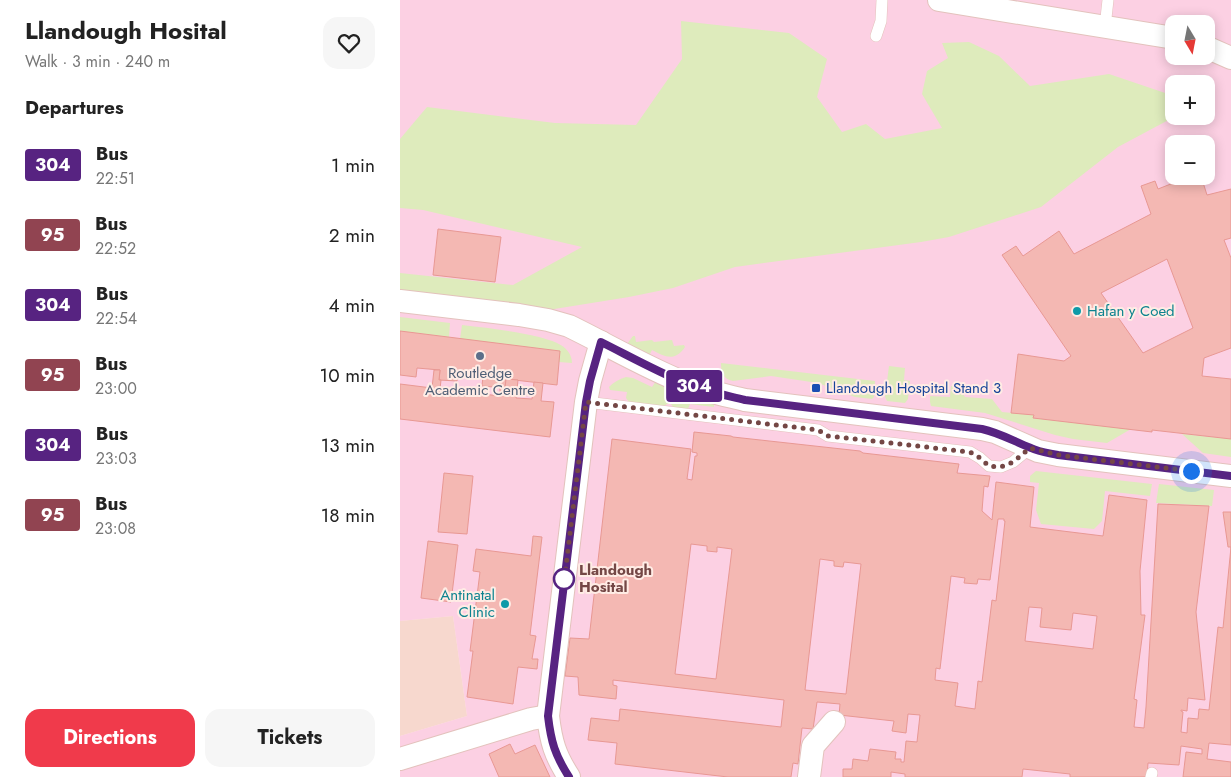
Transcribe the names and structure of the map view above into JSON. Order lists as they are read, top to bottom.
{
  "places": {
    "other": [
      "Hafan y Coed",
      "Routledge Academic Centre",
      "Llandough Hosital",
      "Antinatal Clinic"
    ],
    "transit": ["Llandough Hospital Stand 3"]
  },
  "lines": ["bus line 304"],
  "north": "bottom",
  "page": {
    "heading": [
      ["Llandough Hosital", "Walk · 3 min · 240 m"],
      "Departures"
    ],
    "on_map": "304",
    "map_buttons": ["+", "−"],
    "list": [
      {
        "mark": "304",
        "name": "Bus",
        "note": "22:51",
        "value": "1 min"
      },
      {
        "mark": "95",
        "name": "Bus",
        "note": "22:52",
        "value": "2 min"
      },
      {
        "mark": "304",
        "name": "Bus",
        "note": "22:54",
        "value": "4 min"
      },
      {
        "mark": "95",
        "name": "Bus",
        "note": "23:00",
        "value": "10 min"
      },
      {
        "mark": "304",
        "name": "Bus",
        "note": "23:03",
        "value": "13 min"
      },
      {
        "mark": "95",
        "name": "Bus",
        "note": "23:08",
        "value": "18 min"
      }
    ],
    "buttons": ["Directions", "Tickets"]
  }
}
